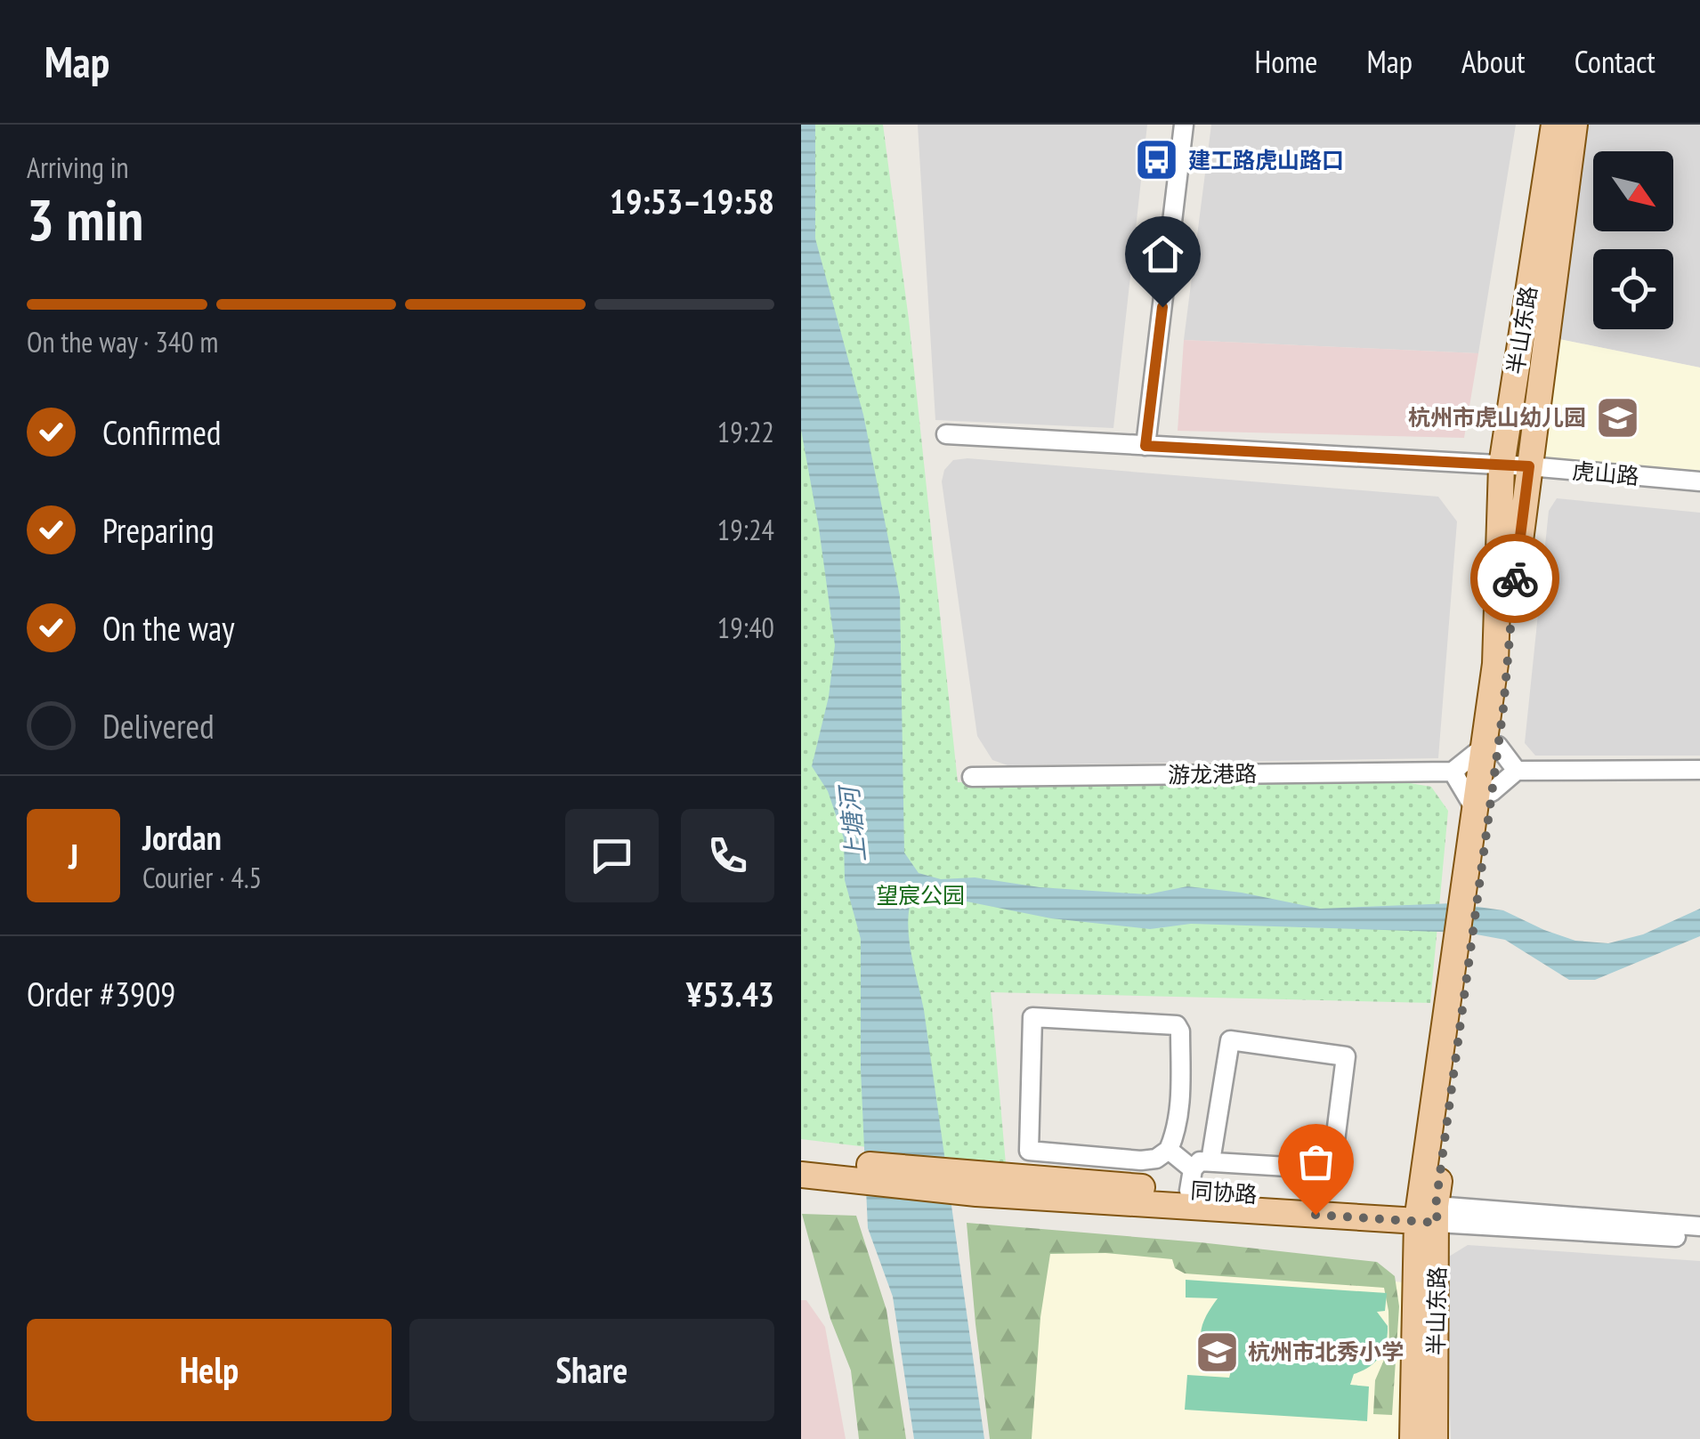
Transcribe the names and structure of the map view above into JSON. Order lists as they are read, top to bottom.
{
  "streets": {
    "main road": ["半山东路", "同协路"],
    "street": ["虎山路", "游龙港路"]
  },
  "crossings": [
    ["半山东路", "虎山路"],
    ["半山东路", "同协路"]
  ],
  "water": ["上塘河"],
  "parks": ["望宸公园"],
  "places": {
    "bus stop": ["建工路虎山路口"],
    "school or university": ["杭州市虎山幼儿园", "杭州市北秀小学"]
  },
  "north": "bottom right",
  "page": {
    "header": "Map",
    "nav": [
      "Home",
      "Map",
      "About",
      "Contact"
    ],
    "heading": ["3 min", "Arriving in", "19:53–19:58"],
    "panel": [
      "Jordan",
      "Courier · 4.5",
      "Order #3909",
      "¥53.43"
    ],
    "bar": "On the way · 340 m",
    "list": [
      ["Confirmed", "19:22"],
      ["Preparing", "19:24"],
      ["On the way", "19:40"],
      "Delivered"
    ],
    "round": "J",
    "buttons": ["Help", "Share"]
  }
}
